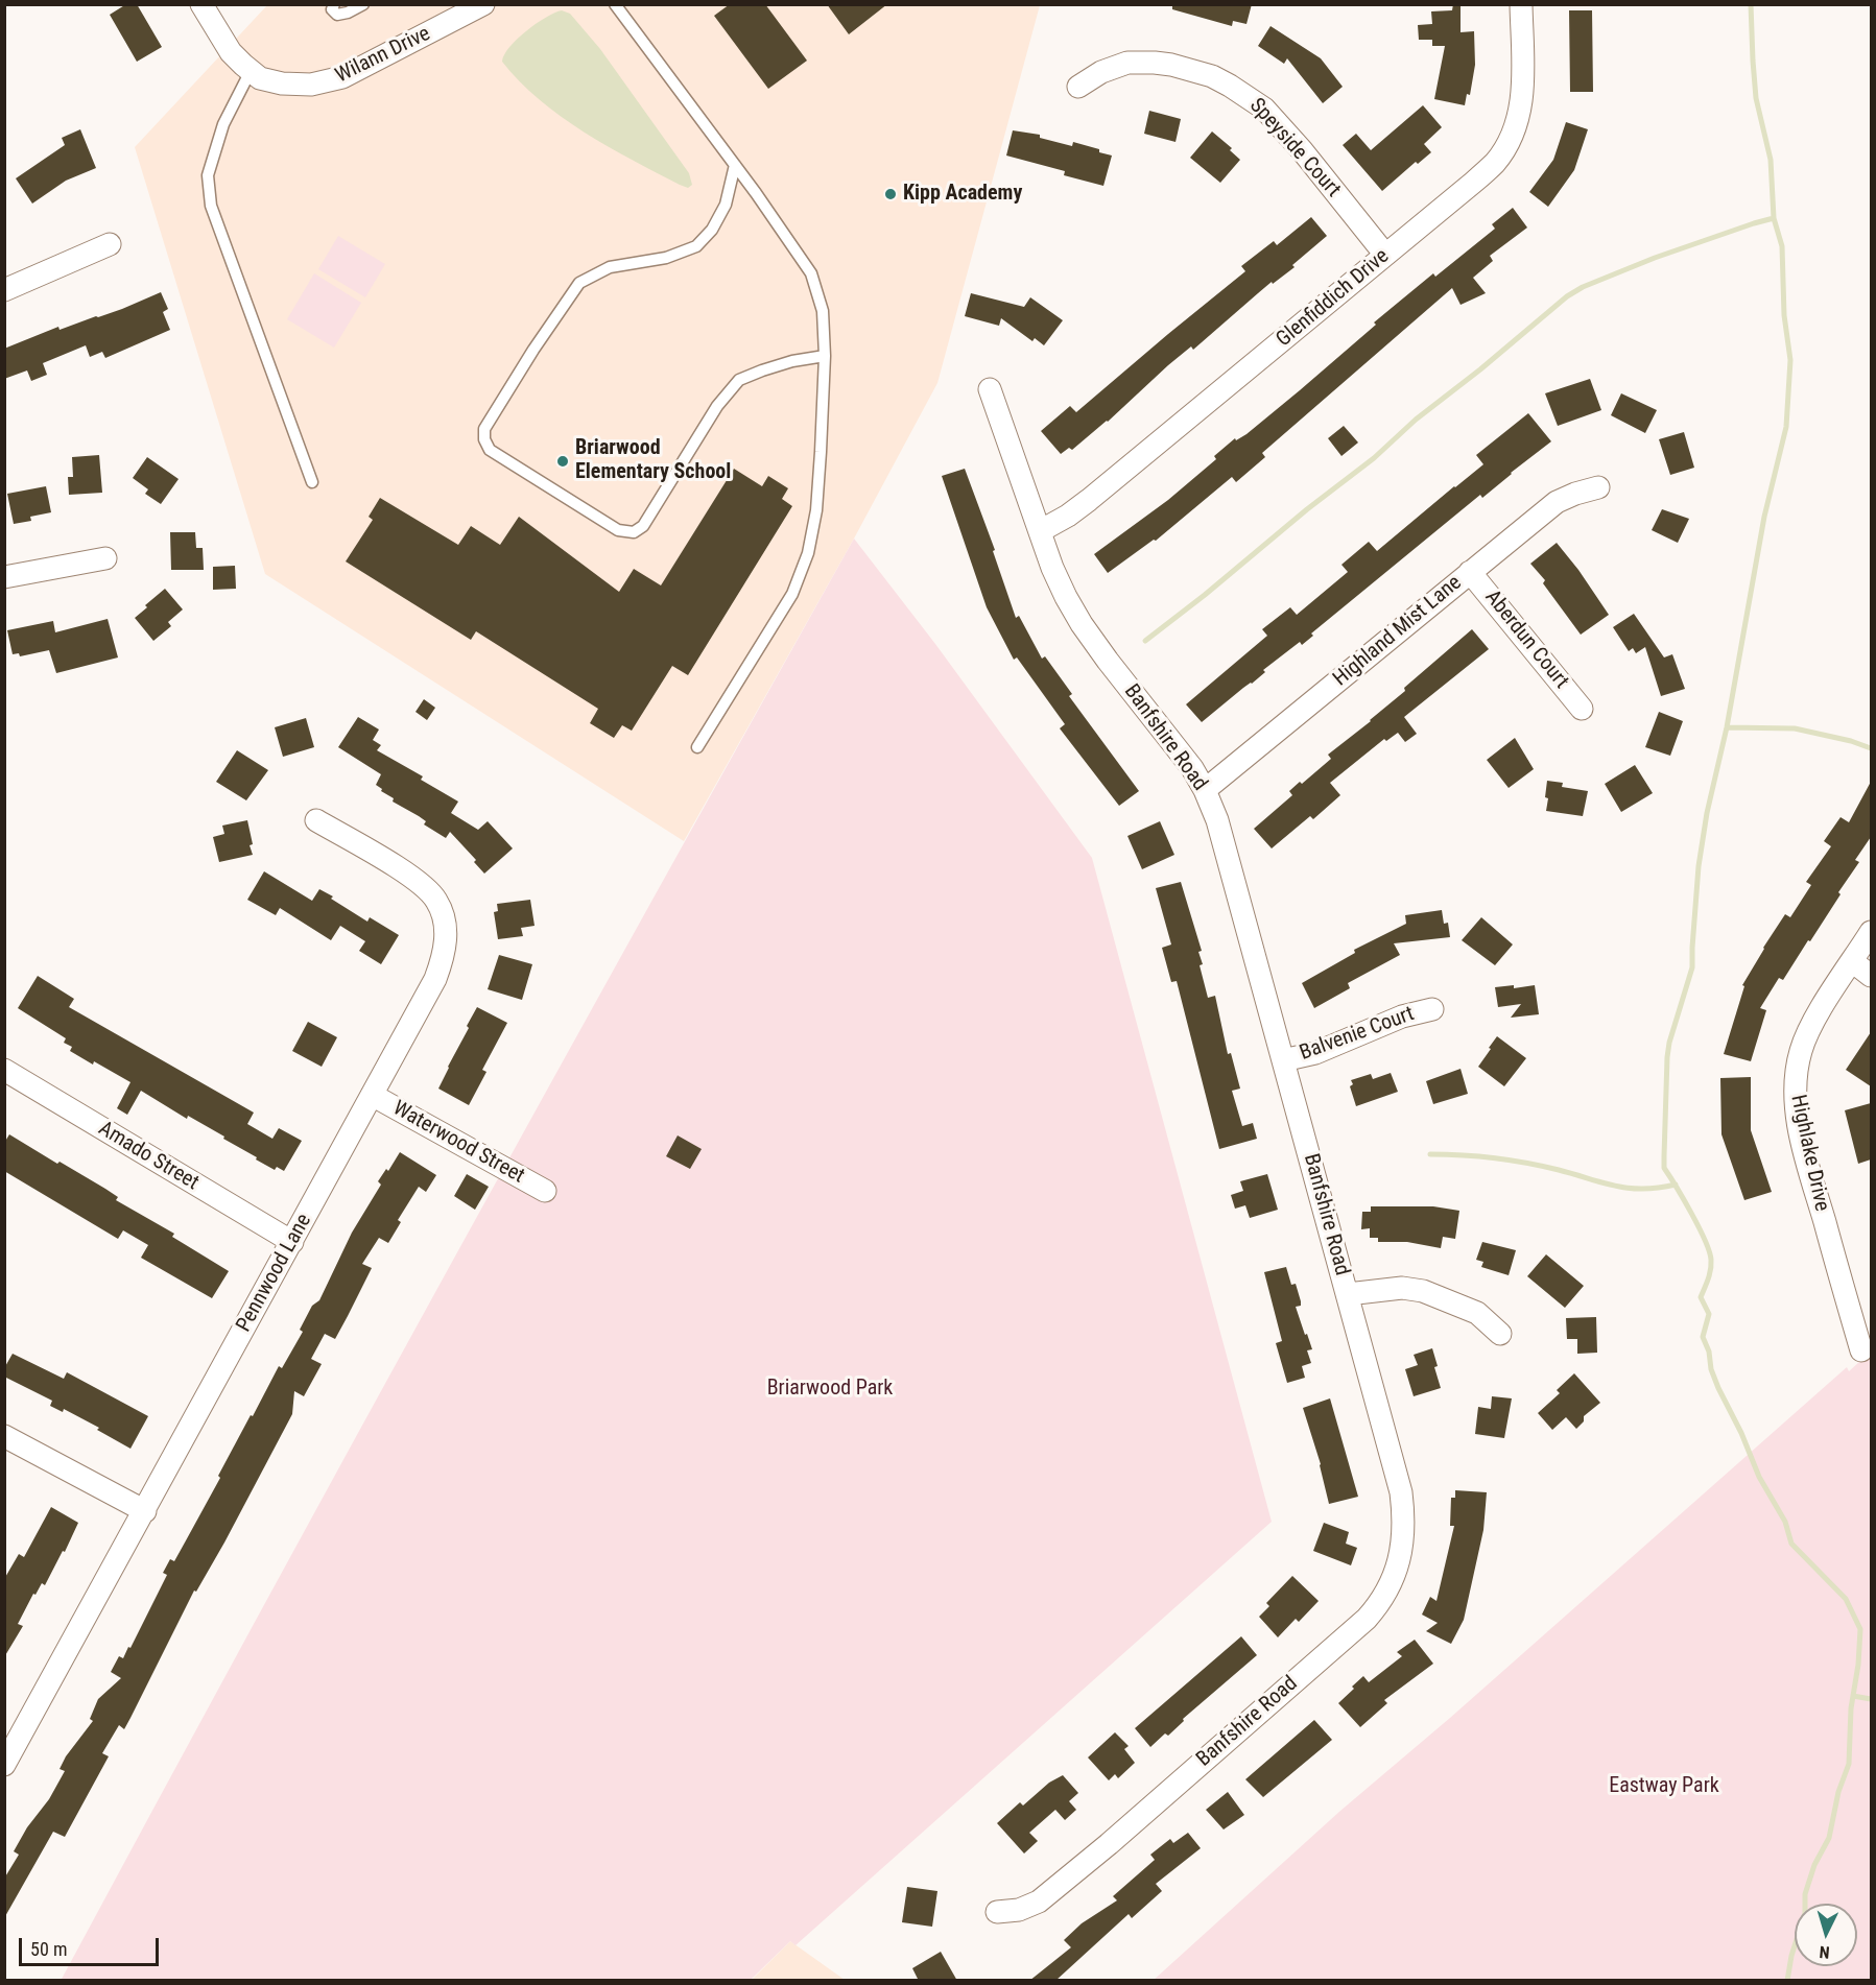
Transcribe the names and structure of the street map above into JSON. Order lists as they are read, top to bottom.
{
  "streets": {
    "street": [
      "Wilann Drive",
      "Speyside Court",
      "Glenfiddich Drive",
      "Highland Mist Lane",
      "Aberdun Court",
      "Banfshire Road",
      "Balvenie Court",
      "Waterwood Street",
      "Highlake Drive",
      "Amado Street",
      "Pennwood Lane"
    ]
  },
  "crossings": [
    ["Speyside Court", "Glenfiddich Drive"],
    ["Glenfiddich Drive", "Banfshire Road"],
    ["Highland Mist Lane", "Aberdun Court"],
    ["Highland Mist Lane", "Banfshire Road"],
    ["Banfshire Road", "Balvenie Court"],
    ["Waterwood Street", "Pennwood Lane"],
    ["Amado Street", "Pennwood Lane"]
  ],
  "parks": ["Briarwood Park", "Eastway Park"],
  "places": ["Kipp Academy", "Briarwood Elementary School"],
  "scale_bar": "50 m",
  "north": "bottom"
}
